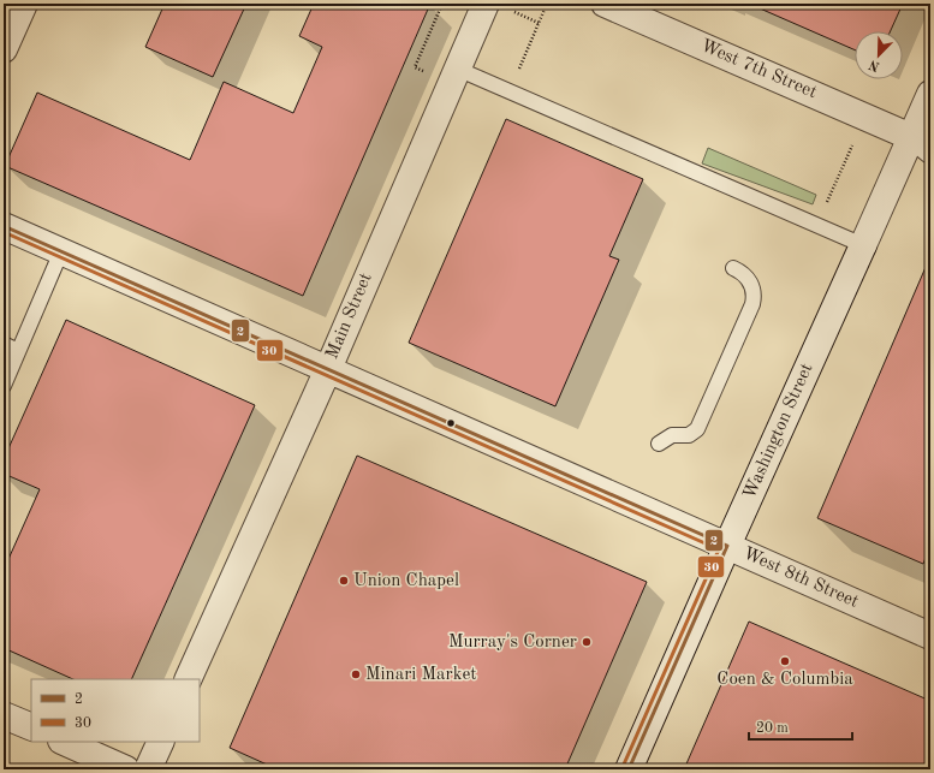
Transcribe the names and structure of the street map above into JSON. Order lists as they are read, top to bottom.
{
  "streets": {
    "street": [
      "West 7th Street",
      "Main Street",
      "Washington Street",
      "West 8th Street"
    ]
  },
  "crossings": [
    ["West 7th Street", "Washington Street"],
    ["Main Street", "West 8th Street"],
    ["Washington Street", "West 8th Street"]
  ],
  "places": [
    "Union Chapel",
    "Murray's Corner",
    "Coen & Columbia",
    "Minari Market"
  ],
  "lines": ["transit line 2", "transit line 30"],
  "legend": ["2", "30"],
  "scale_bar": "20 m",
  "north": "bottom left"
}
